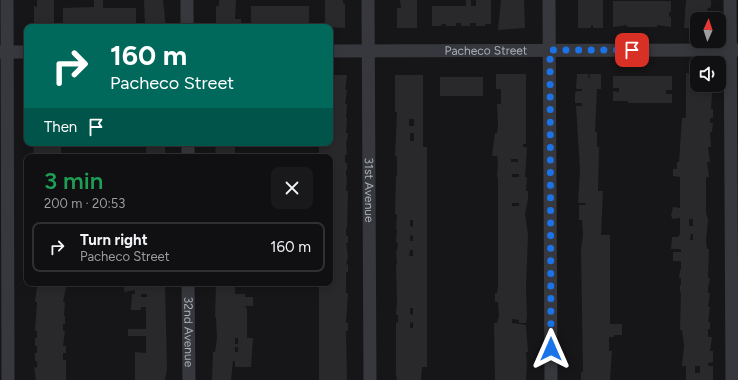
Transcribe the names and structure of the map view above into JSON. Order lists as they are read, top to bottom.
{
  "streets": {
    "street": ["Pacheco Street", "31st Avenue", "32nd Avenue"]
  },
  "crossings": [
    ["Pacheco Street", "31st Avenue"]
  ],
  "north": "top",
  "page": {
    "turn": ["160 m", "Pacheco Street"],
    "then": "Then",
    "heading": ["3 min", "200 m · 20:53"],
    "list": [
      {
        "name": "Turn right",
        "note": "Pacheco Street",
        "value": "160 m"
      }
    ]
  }
}
